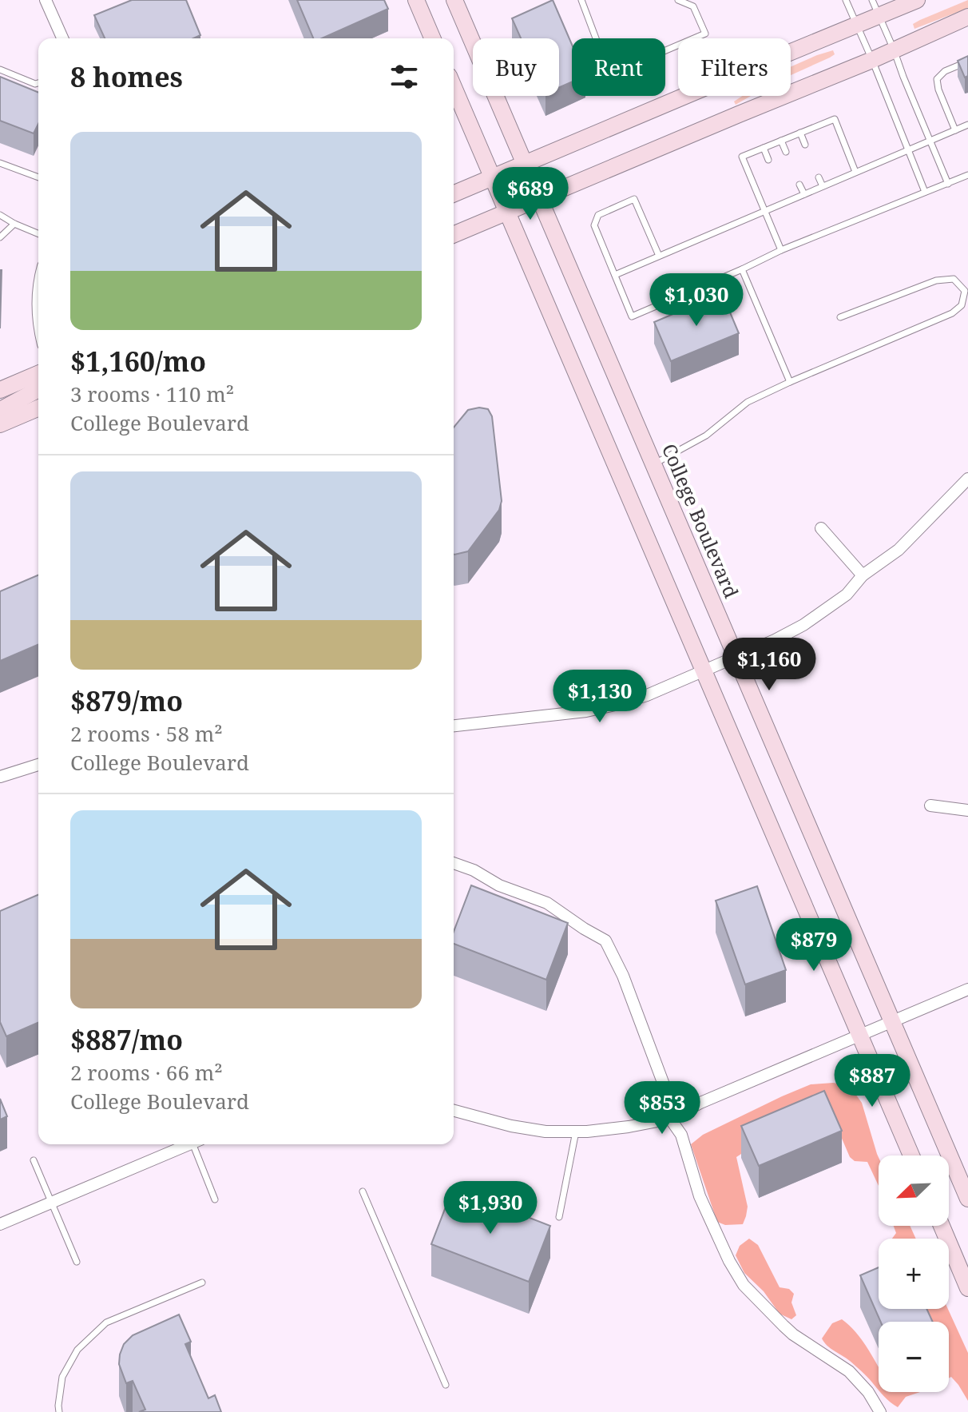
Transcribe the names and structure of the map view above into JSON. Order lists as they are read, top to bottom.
{
  "streets": {
    "main road": ["College Boulevard"]
  },
  "north": "bottom left",
  "page": {
    "chip": ["Buy", "Rent", "Filters"],
    "heading": "8 homes",
    "list": [
      {
        "name": "$1,160/mo",
        "note": "3 rooms · 110 m² · College Boulevard"
      },
      {
        "name": "$879/mo",
        "note": "2 rooms · 58 m² · College Boulevard"
      },
      {
        "name": "$887/mo",
        "note": "2 rooms · 66 m² · College Boulevard"
      }
    ],
    "price": [
      "$689",
      "$1,030",
      "$1,160",
      "$1,130",
      "$879",
      "$887",
      "$853",
      "$1,930"
    ],
    "map_buttons": ["+", "−"]
  }
}
